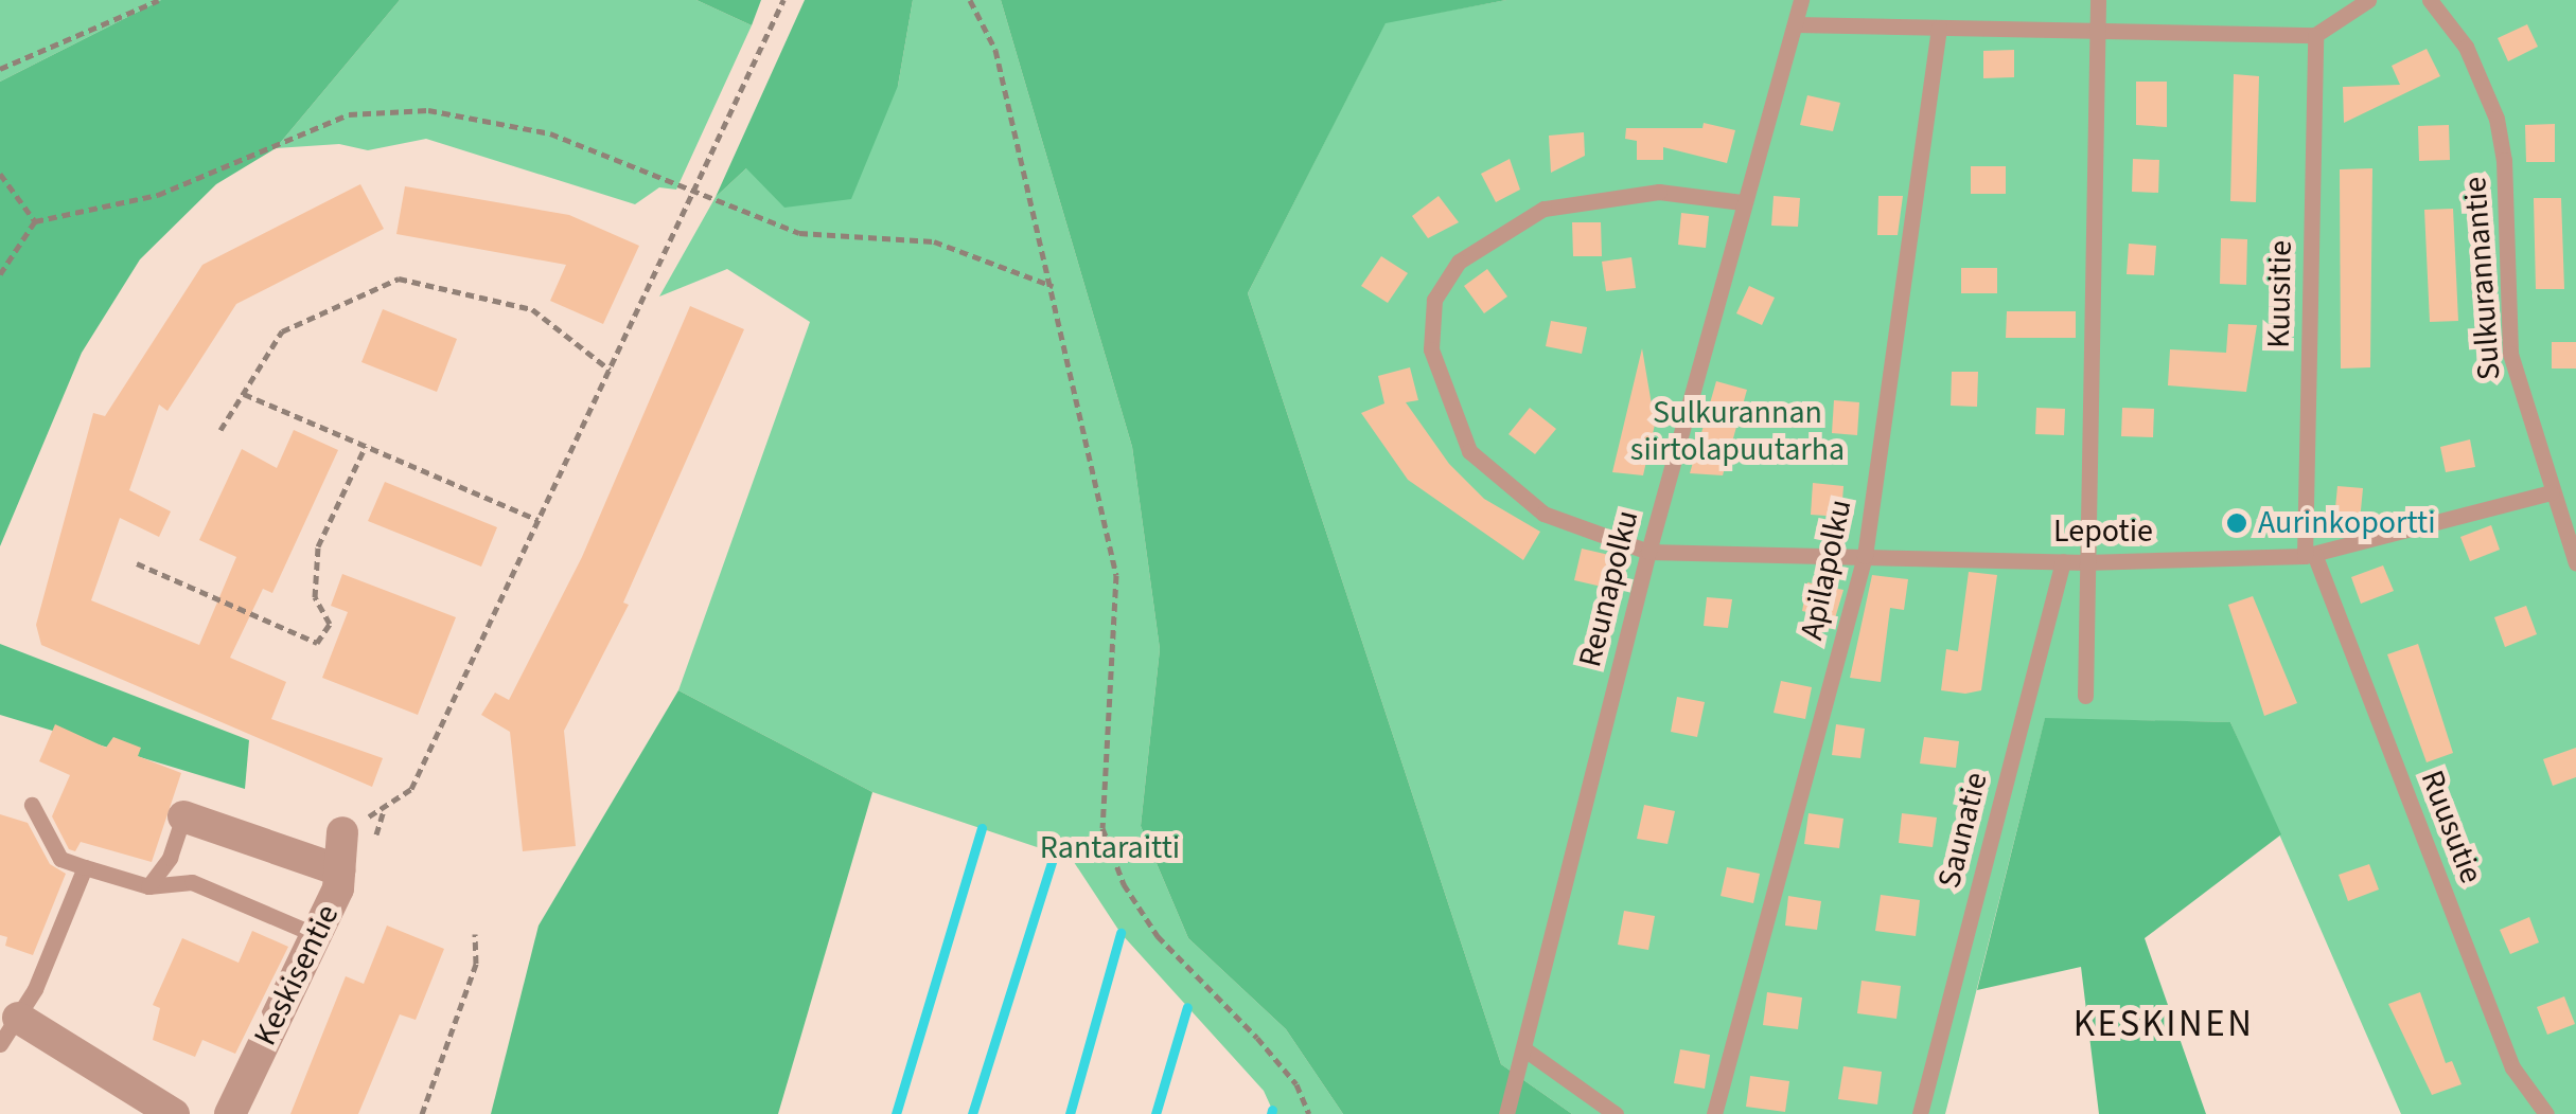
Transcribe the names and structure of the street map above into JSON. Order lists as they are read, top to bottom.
{
  "streets": {
    "street": ["Keskisentie"],
    "lane": [
      "Sulkurannantie",
      "Kuusitie",
      "Lepotie",
      "Apilapolku",
      "Reunapolku",
      "Ruusutie",
      "Saunatie"
    ]
  },
  "crossings": [
    ["Sulkurannantie", "Lepotie"],
    ["Kuusitie", "Lepotie"],
    ["Kuusitie", "Ruusutie"],
    ["Lepotie", "Apilapolku"],
    ["Lepotie", "Reunapolku"],
    ["Lepotie", "Ruusutie"],
    ["Lepotie", "Saunatie"]
  ],
  "districts": ["KESKINEN"],
  "parks": ["Sulkurannan siirtolapuutarha", "Rantaraitti"],
  "places": ["Aurinkoportti"]
}
